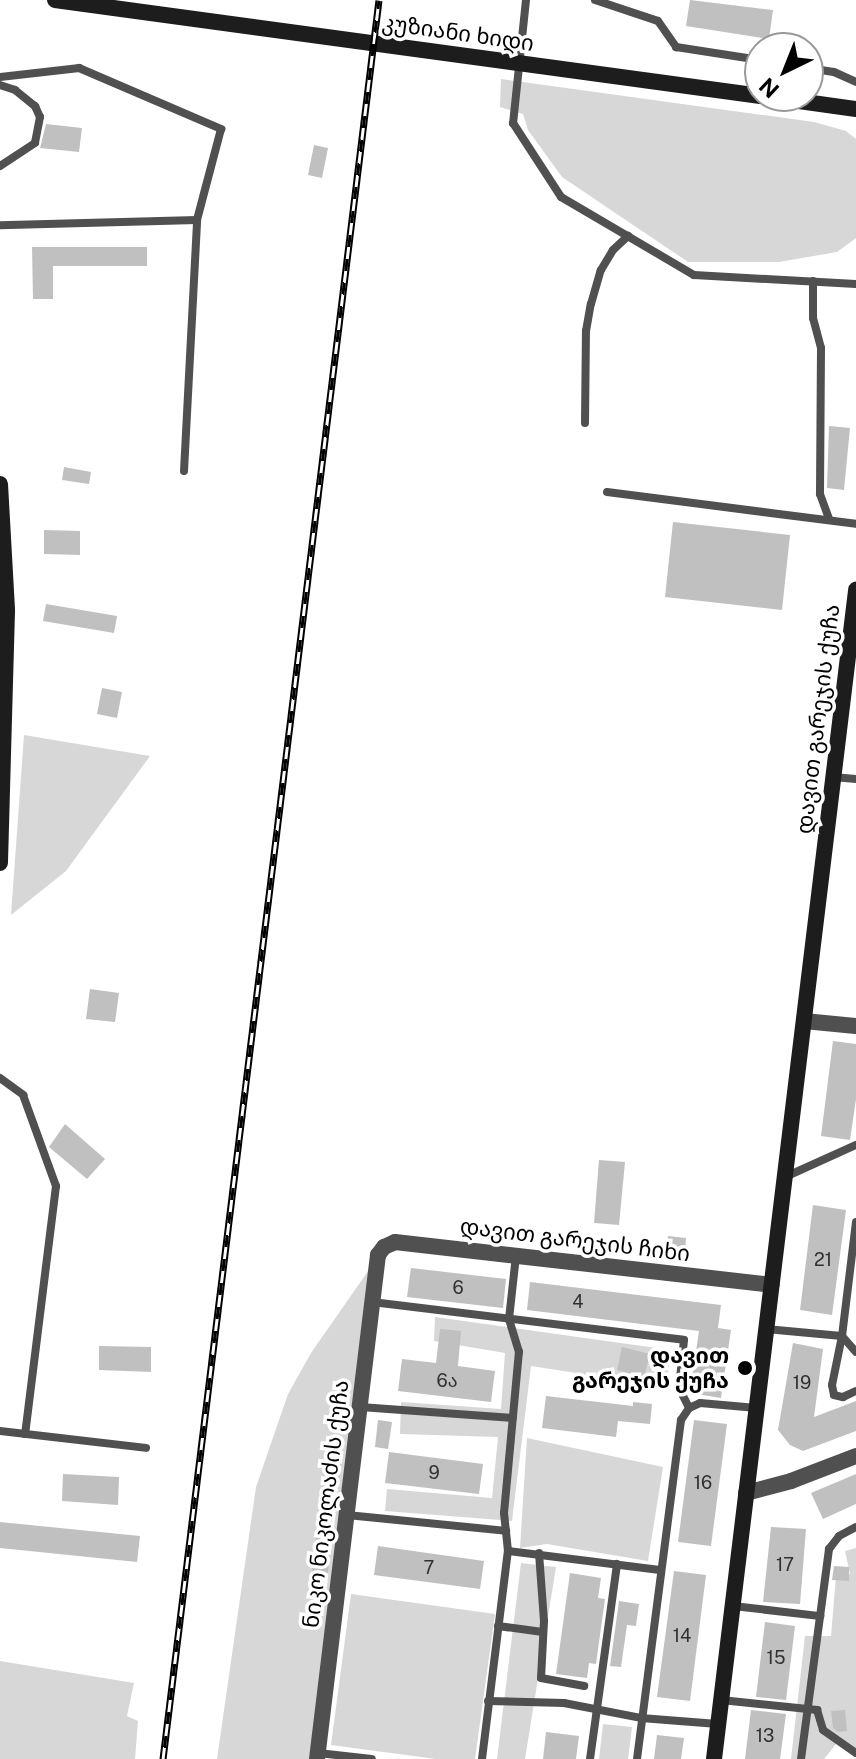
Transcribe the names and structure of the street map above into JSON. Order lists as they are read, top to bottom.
{
  "streets": {
    "main road": ["კუზიანი ხიდი", "დავით გარეჯის ქუჩა"],
    "street": ["დავით გარეჯის ჩიხი", "ნიკო ნიკოლაძის ქუჩა"]
  },
  "crossings": [
    ["დავით გარეჯის ქუჩა", "დავით გარეჯის ჩიხი"],
    ["დავით გარეჯის ჩიხი", "ნიკო ნიკოლაძის ქუჩა"]
  ],
  "places": ["დავით გარეჯის ქუჩა"],
  "house_numbers": [
    "21",
    "6",
    "4",
    "6ა",
    "19",
    "9",
    "16",
    "17",
    "7",
    "14",
    "15",
    "13"
  ],
  "north": "bottom left"
}
